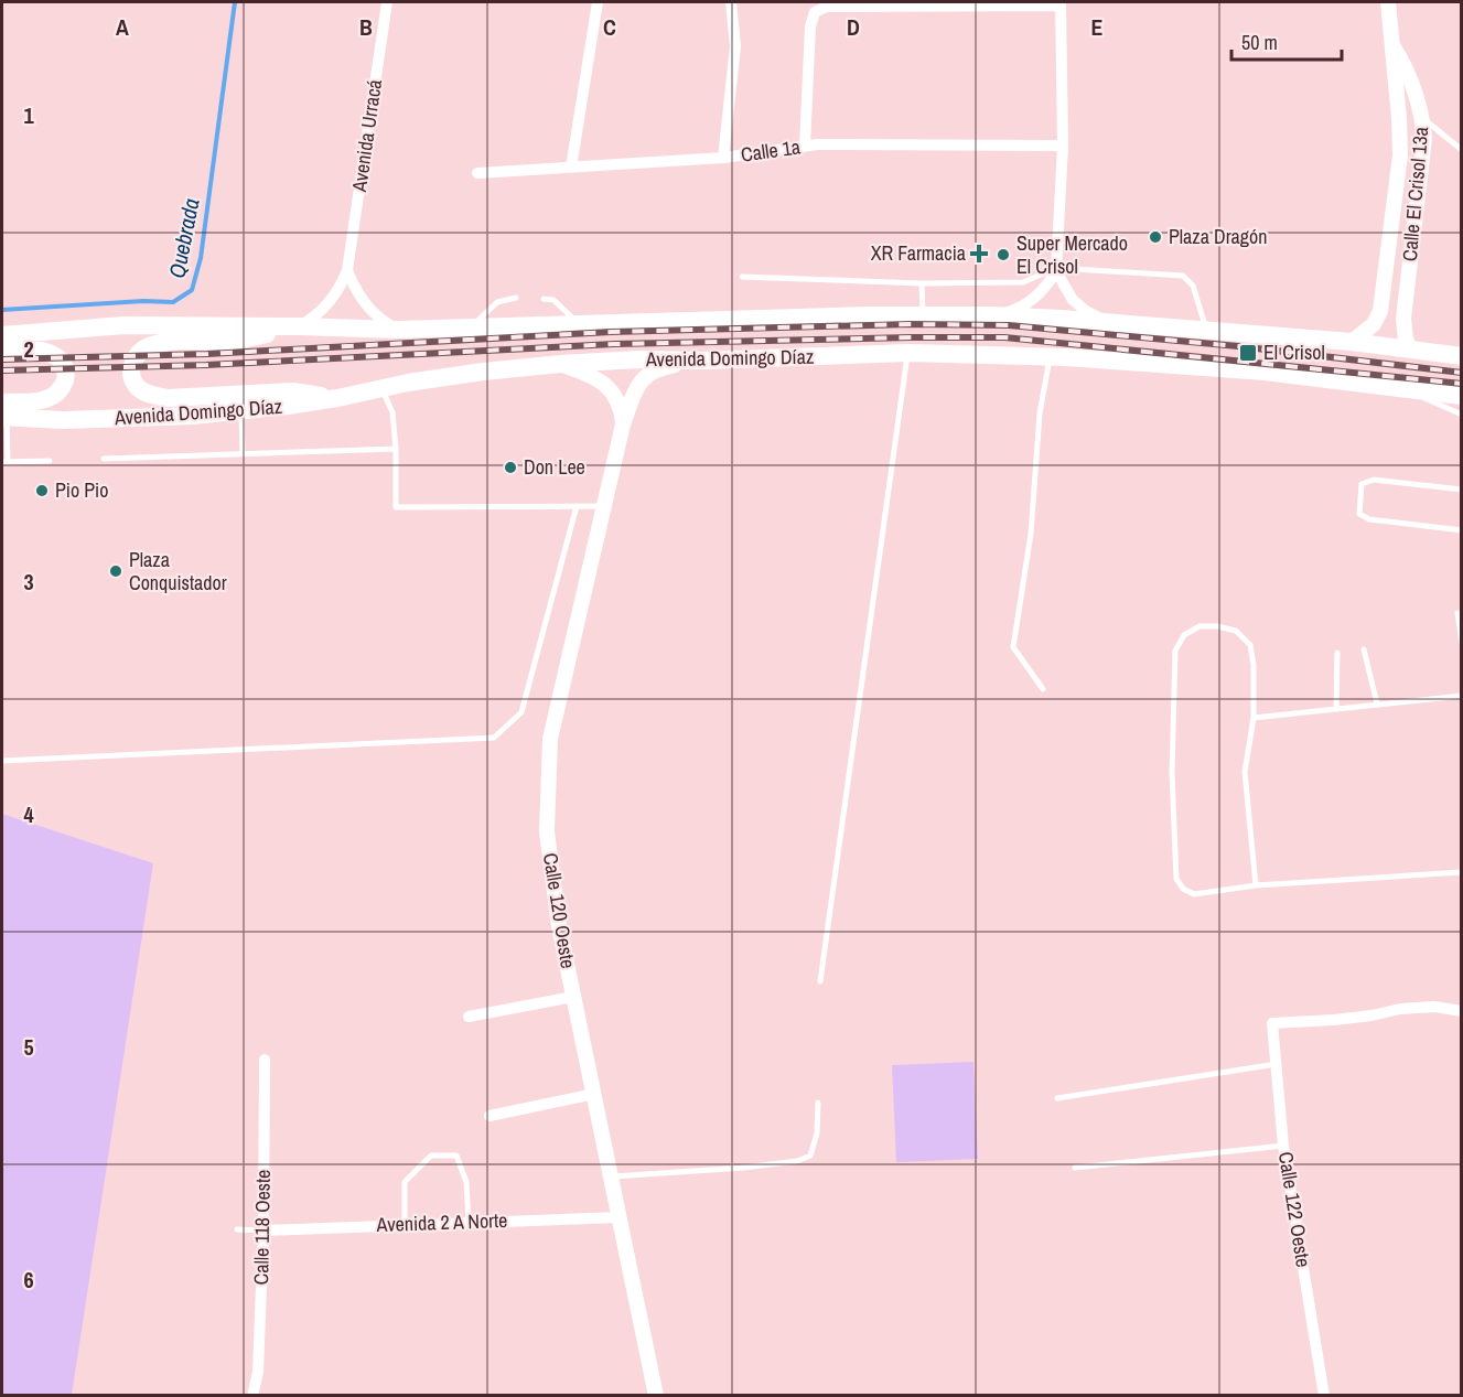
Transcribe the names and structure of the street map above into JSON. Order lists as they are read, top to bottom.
{
  "streets": {
    "main road": ["Avenida Domingo Díaz"],
    "street": [
      "Avenida Urracá",
      "Calle 1a",
      "Calle El Crisol 13a",
      "Calle 120 Oeste",
      "Calle 122 Oeste",
      "Avenida 2 A Norte",
      "Calle 118 Oeste"
    ]
  },
  "crossings": [
    ["Avenida Urracá", "Avenida Domingo Díaz"],
    ["Calle El Crisol 13a", "Avenida Domingo Díaz"],
    ["Avenida Domingo Díaz", "Calle 120 Oeste"],
    ["Calle 120 Oeste", "Avenida 2 A Norte"],
    ["Avenida 2 A Norte", "Calle 118 Oeste"]
  ],
  "water": ["Quebrada"],
  "places": {
    "other": [
      "Plaza Dragón",
      "Super Mercado El Crisol",
      "Don Lee",
      "Pio Pio",
      "Plaza Conquistador"
    ],
    "health": ["XR Farmacia"],
    "transit": ["El Crisol"]
  },
  "scale_bar": "50 m",
  "grid": {
    "columns": [
      "A",
      "B",
      "C",
      "D",
      "E"
    ],
    "rows": [
      "1",
      "2",
      "3",
      "4",
      "5",
      "6"
    ]
  }
}
